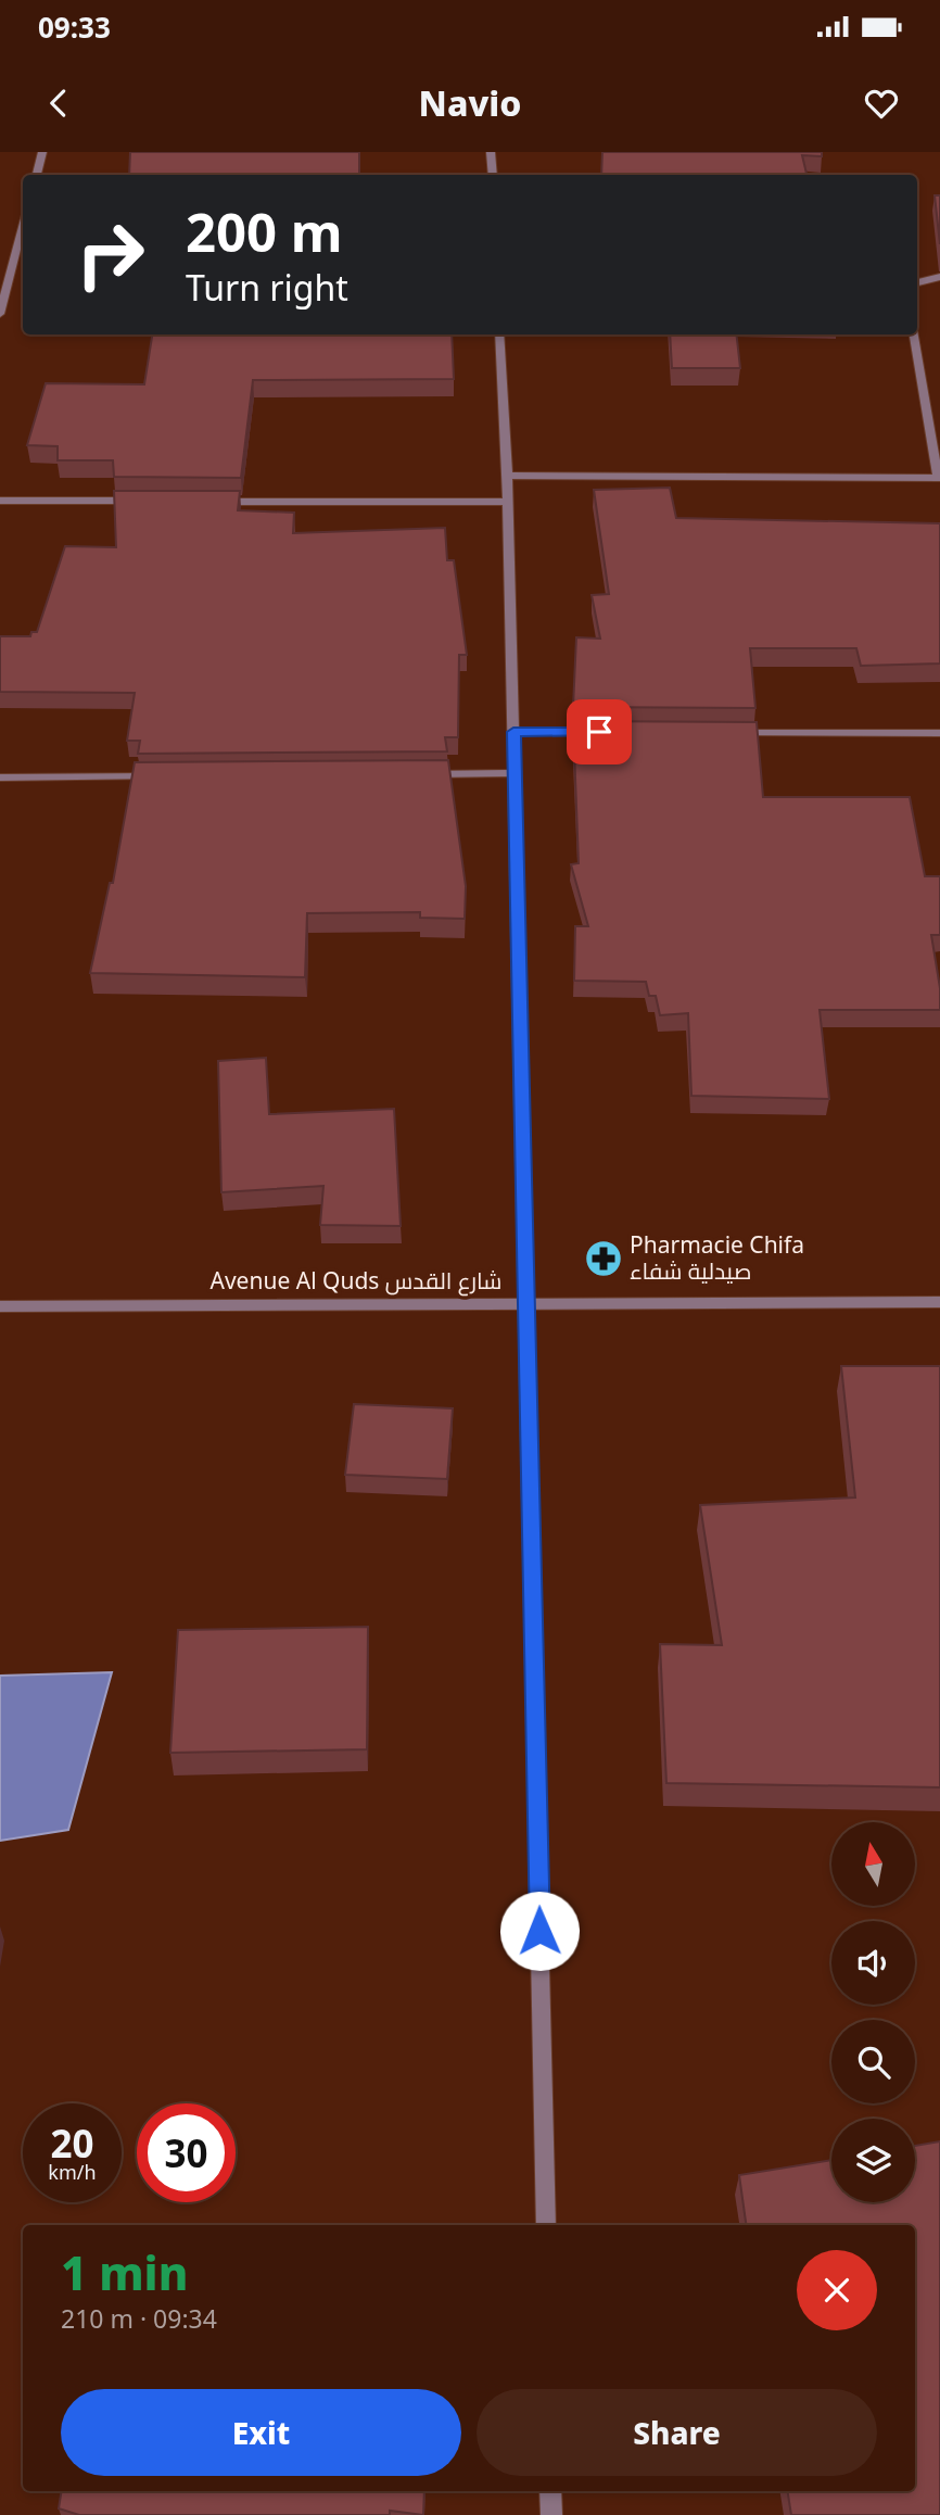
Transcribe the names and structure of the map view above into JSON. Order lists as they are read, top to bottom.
{
  "streets": {
    "street": ["Avenue Al Quds شارع القدس"]
  },
  "places": {
    "pharmacy": ["Pharmacie Chifa صيدلية شفاء"]
  },
  "north": "top",
  "page": {
    "status": "09:33",
    "header": "Navio",
    "turn": ["200 m", "Turn right"],
    "speed": "20 km/h",
    "limit": "30",
    "heading": ["1 min", "210 m · 09:34"],
    "buttons": ["Exit", "Share"]
  }
}
